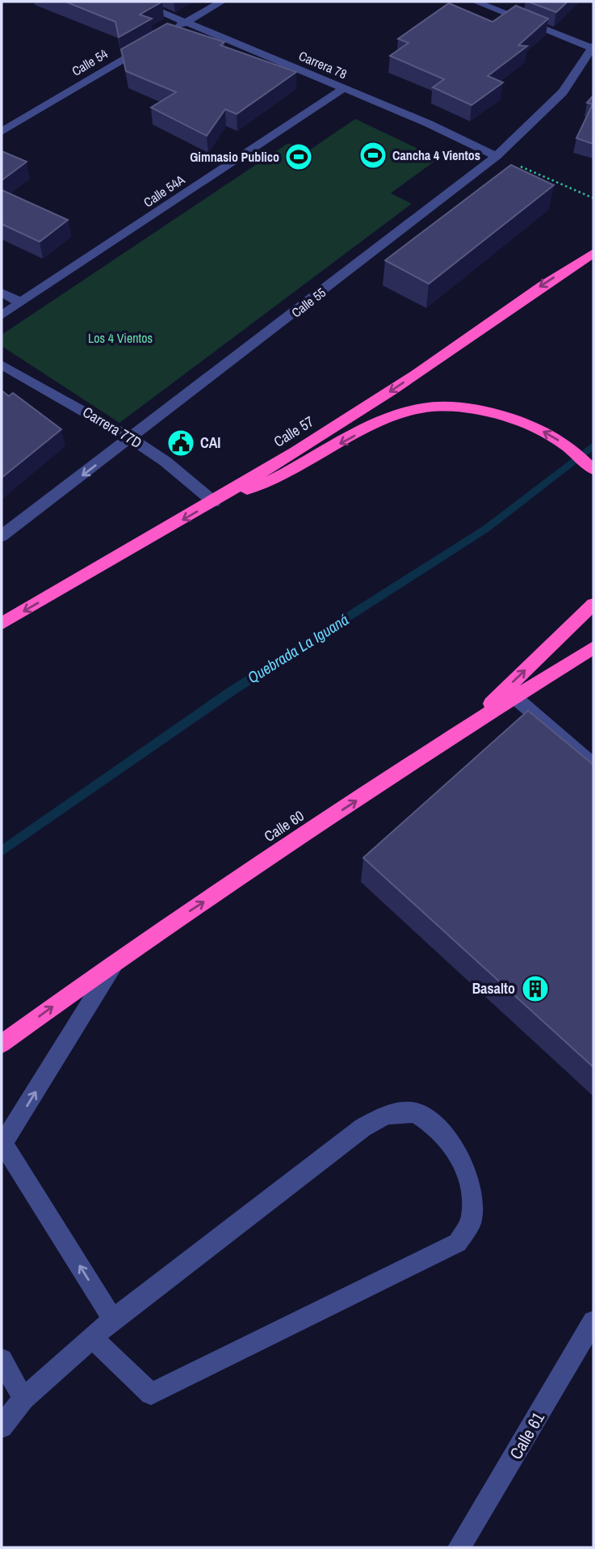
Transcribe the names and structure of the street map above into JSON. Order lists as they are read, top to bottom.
{
  "streets": {
    "highway": ["Calle 57", "Calle 60"],
    "street": [
      "Calle 54",
      "Carrera 78",
      "Calle 54A",
      "Calle 55",
      "Carrera 77D",
      "Calle 61"
    ]
  },
  "crossings": [
    ["Calle 54", "Carrera 78"],
    ["Carrera 78", "Calle 54A"],
    ["Carrera 78", "Calle 55"],
    ["Calle 55", "Carrera 77D"],
    ["Carrera 77D", "Calle 57"]
  ],
  "one_way": ["Calle 57", "Calle 60"],
  "water": ["Quebrada La Iguaná"],
  "parks": ["Los 4 Vientos"],
  "places": {
    "sports": ["Cancha 4 Vientos", "Gimnasio Publico"],
    "public building": ["CAI"],
    "building": ["Basalto"]
  }
}
